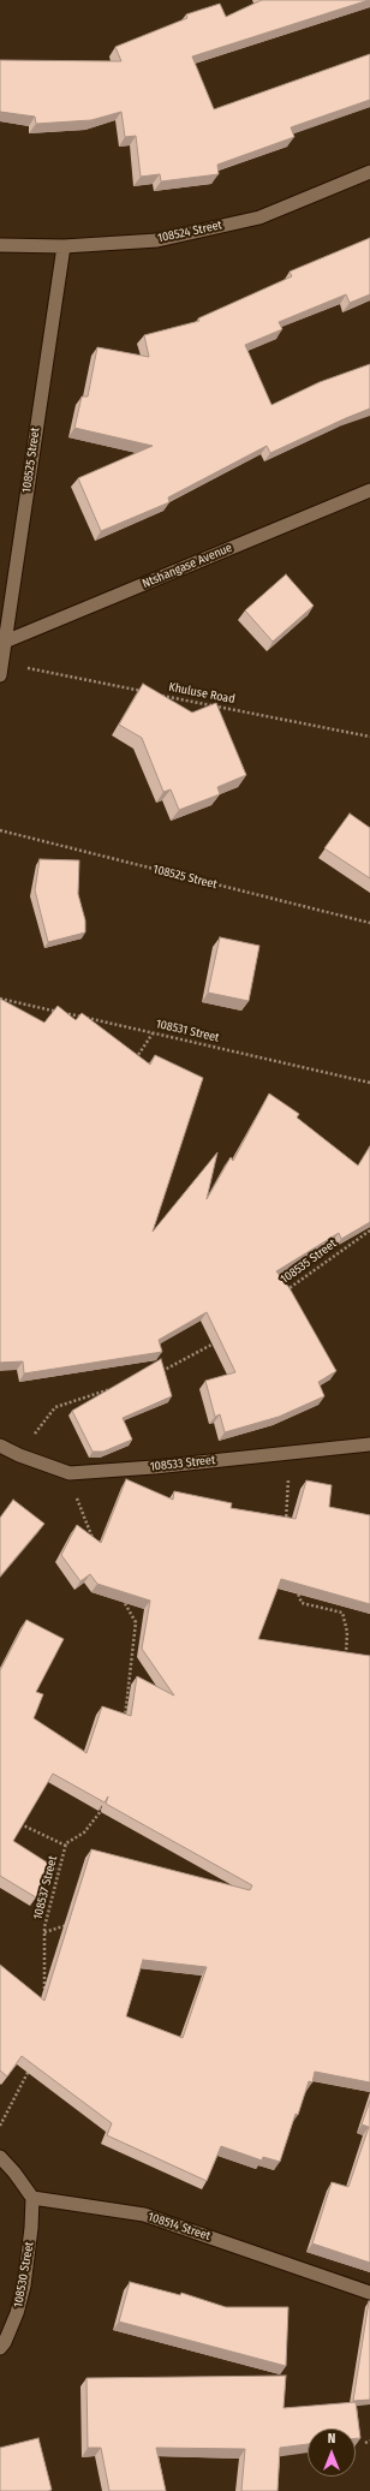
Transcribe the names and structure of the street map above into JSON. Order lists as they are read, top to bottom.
{
  "streets": {
    "street": [
      "108524 Street",
      "108525 Street",
      "Ntshangase Avenue",
      "108533 Street",
      "108514 Street",
      "108530 Street"
    ],
    "path": [
      "Khuluse Road",
      "108531 Street",
      "108535 Street",
      "108537 Street"
    ]
  },
  "crossings": [
    ["108524 Street", "108525 Street"],
    ["108525 Street", "Ntshangase Avenue"],
    ["108514 Street", "108530 Street"]
  ],
  "north": "top"
}
